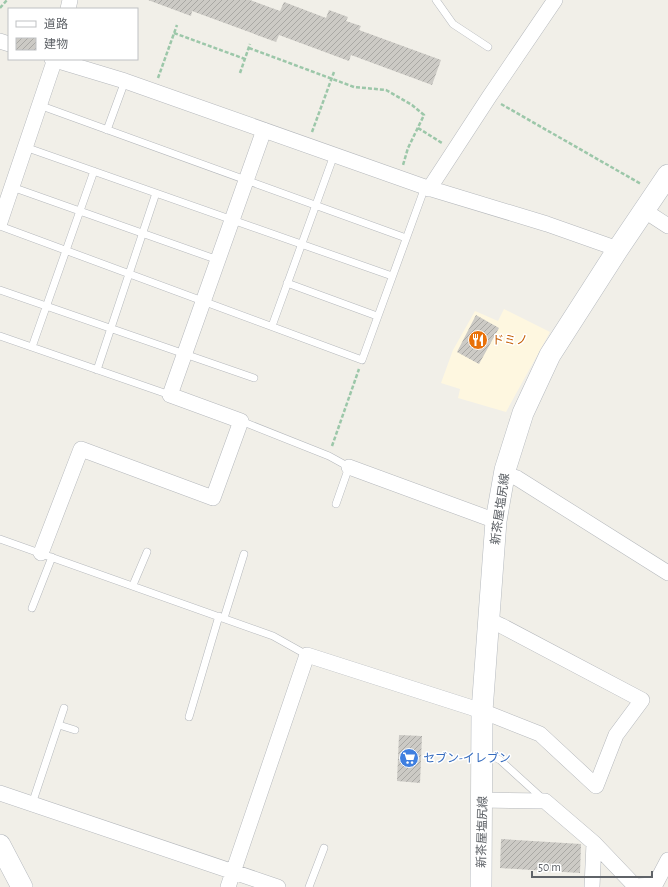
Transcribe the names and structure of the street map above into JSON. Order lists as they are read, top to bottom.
{
  "streets": {
    "main road": ["新茶屋塩尻線"]
  },
  "places": {
    "restaurant": ["ドミノ"],
    "supermarket": ["セブン-イレブン"]
  },
  "legend": ["道路", "建物"],
  "scale_bar": "50 m"
}
